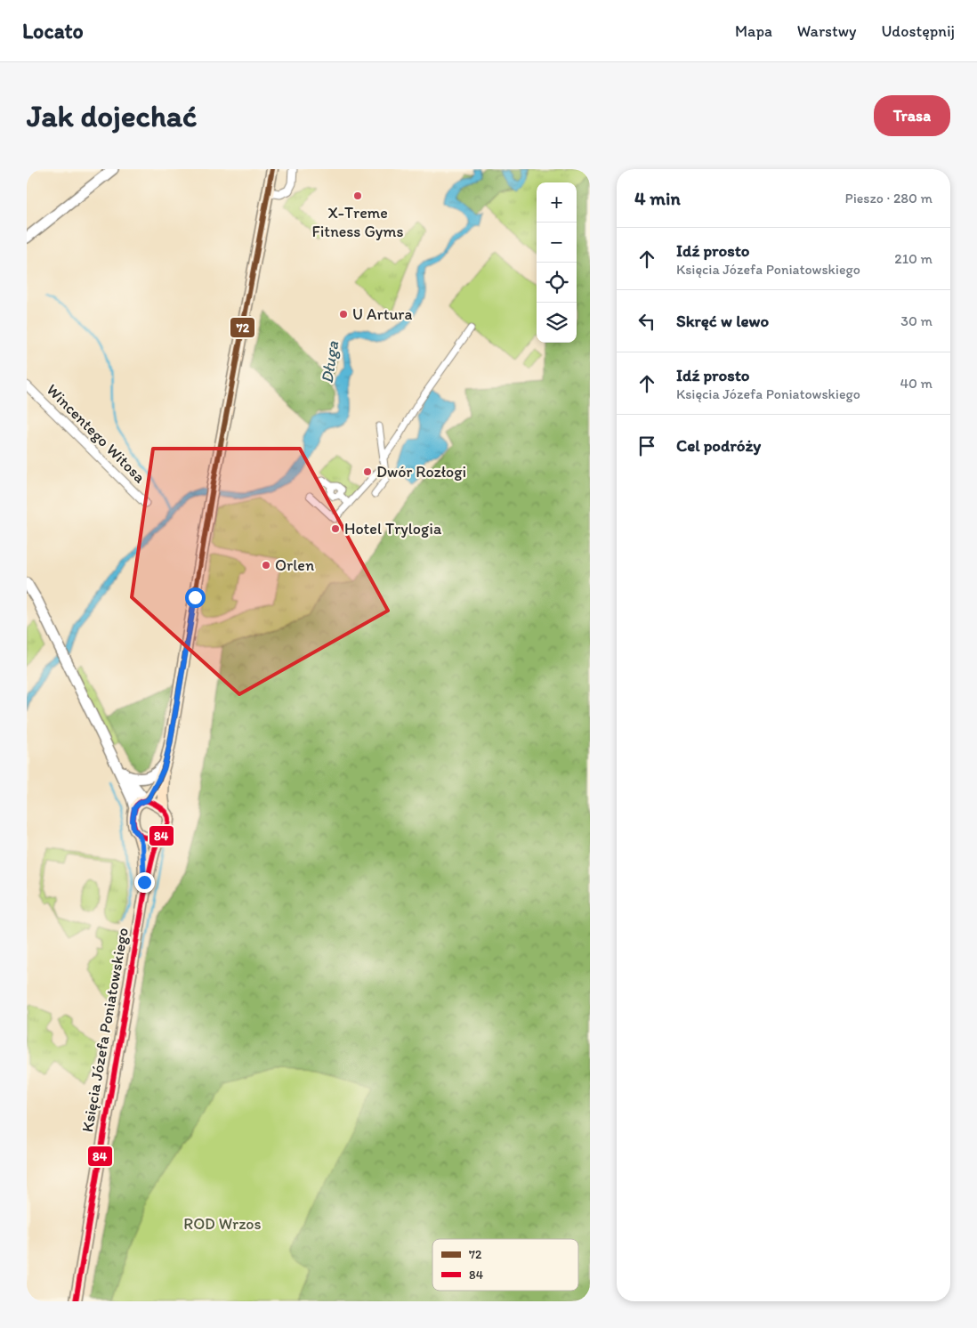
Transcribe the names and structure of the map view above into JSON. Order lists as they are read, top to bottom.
{
  "streets": {
    "main road": ["Księcia Józefa Poniatowskiego"],
    "street": ["Wincentego Witosa"]
  },
  "water": ["Długa"],
  "parks": ["ROD Wrzos"],
  "places": [
    "X-Treme Fitness Gyms",
    "U Artura",
    "Dwór Rozłogi",
    "Hotel Trylogia",
    "Orlen"
  ],
  "lines": ["transit line 72", "transit line 84"],
  "legend": ["72", "84"],
  "page": {
    "header": "Locato",
    "nav": ["Mapa", "Warstwy", "Udostępnij"],
    "buttons": "Trasa",
    "title": "Jak dojechać",
    "heading": ["4 min", "Pieszo · 280 m"],
    "map_buttons": ["+", "−"],
    "list": [
      ["Idź prosto", "Księcia Józefa Poniatowskiego", "210 m"],
      ["Skręć w lewo", "30 m"],
      ["Idź prosto", "Księcia Józefa Poniatowskiego", "40 m"],
      "Cel podróży"
    ]
  }
}
